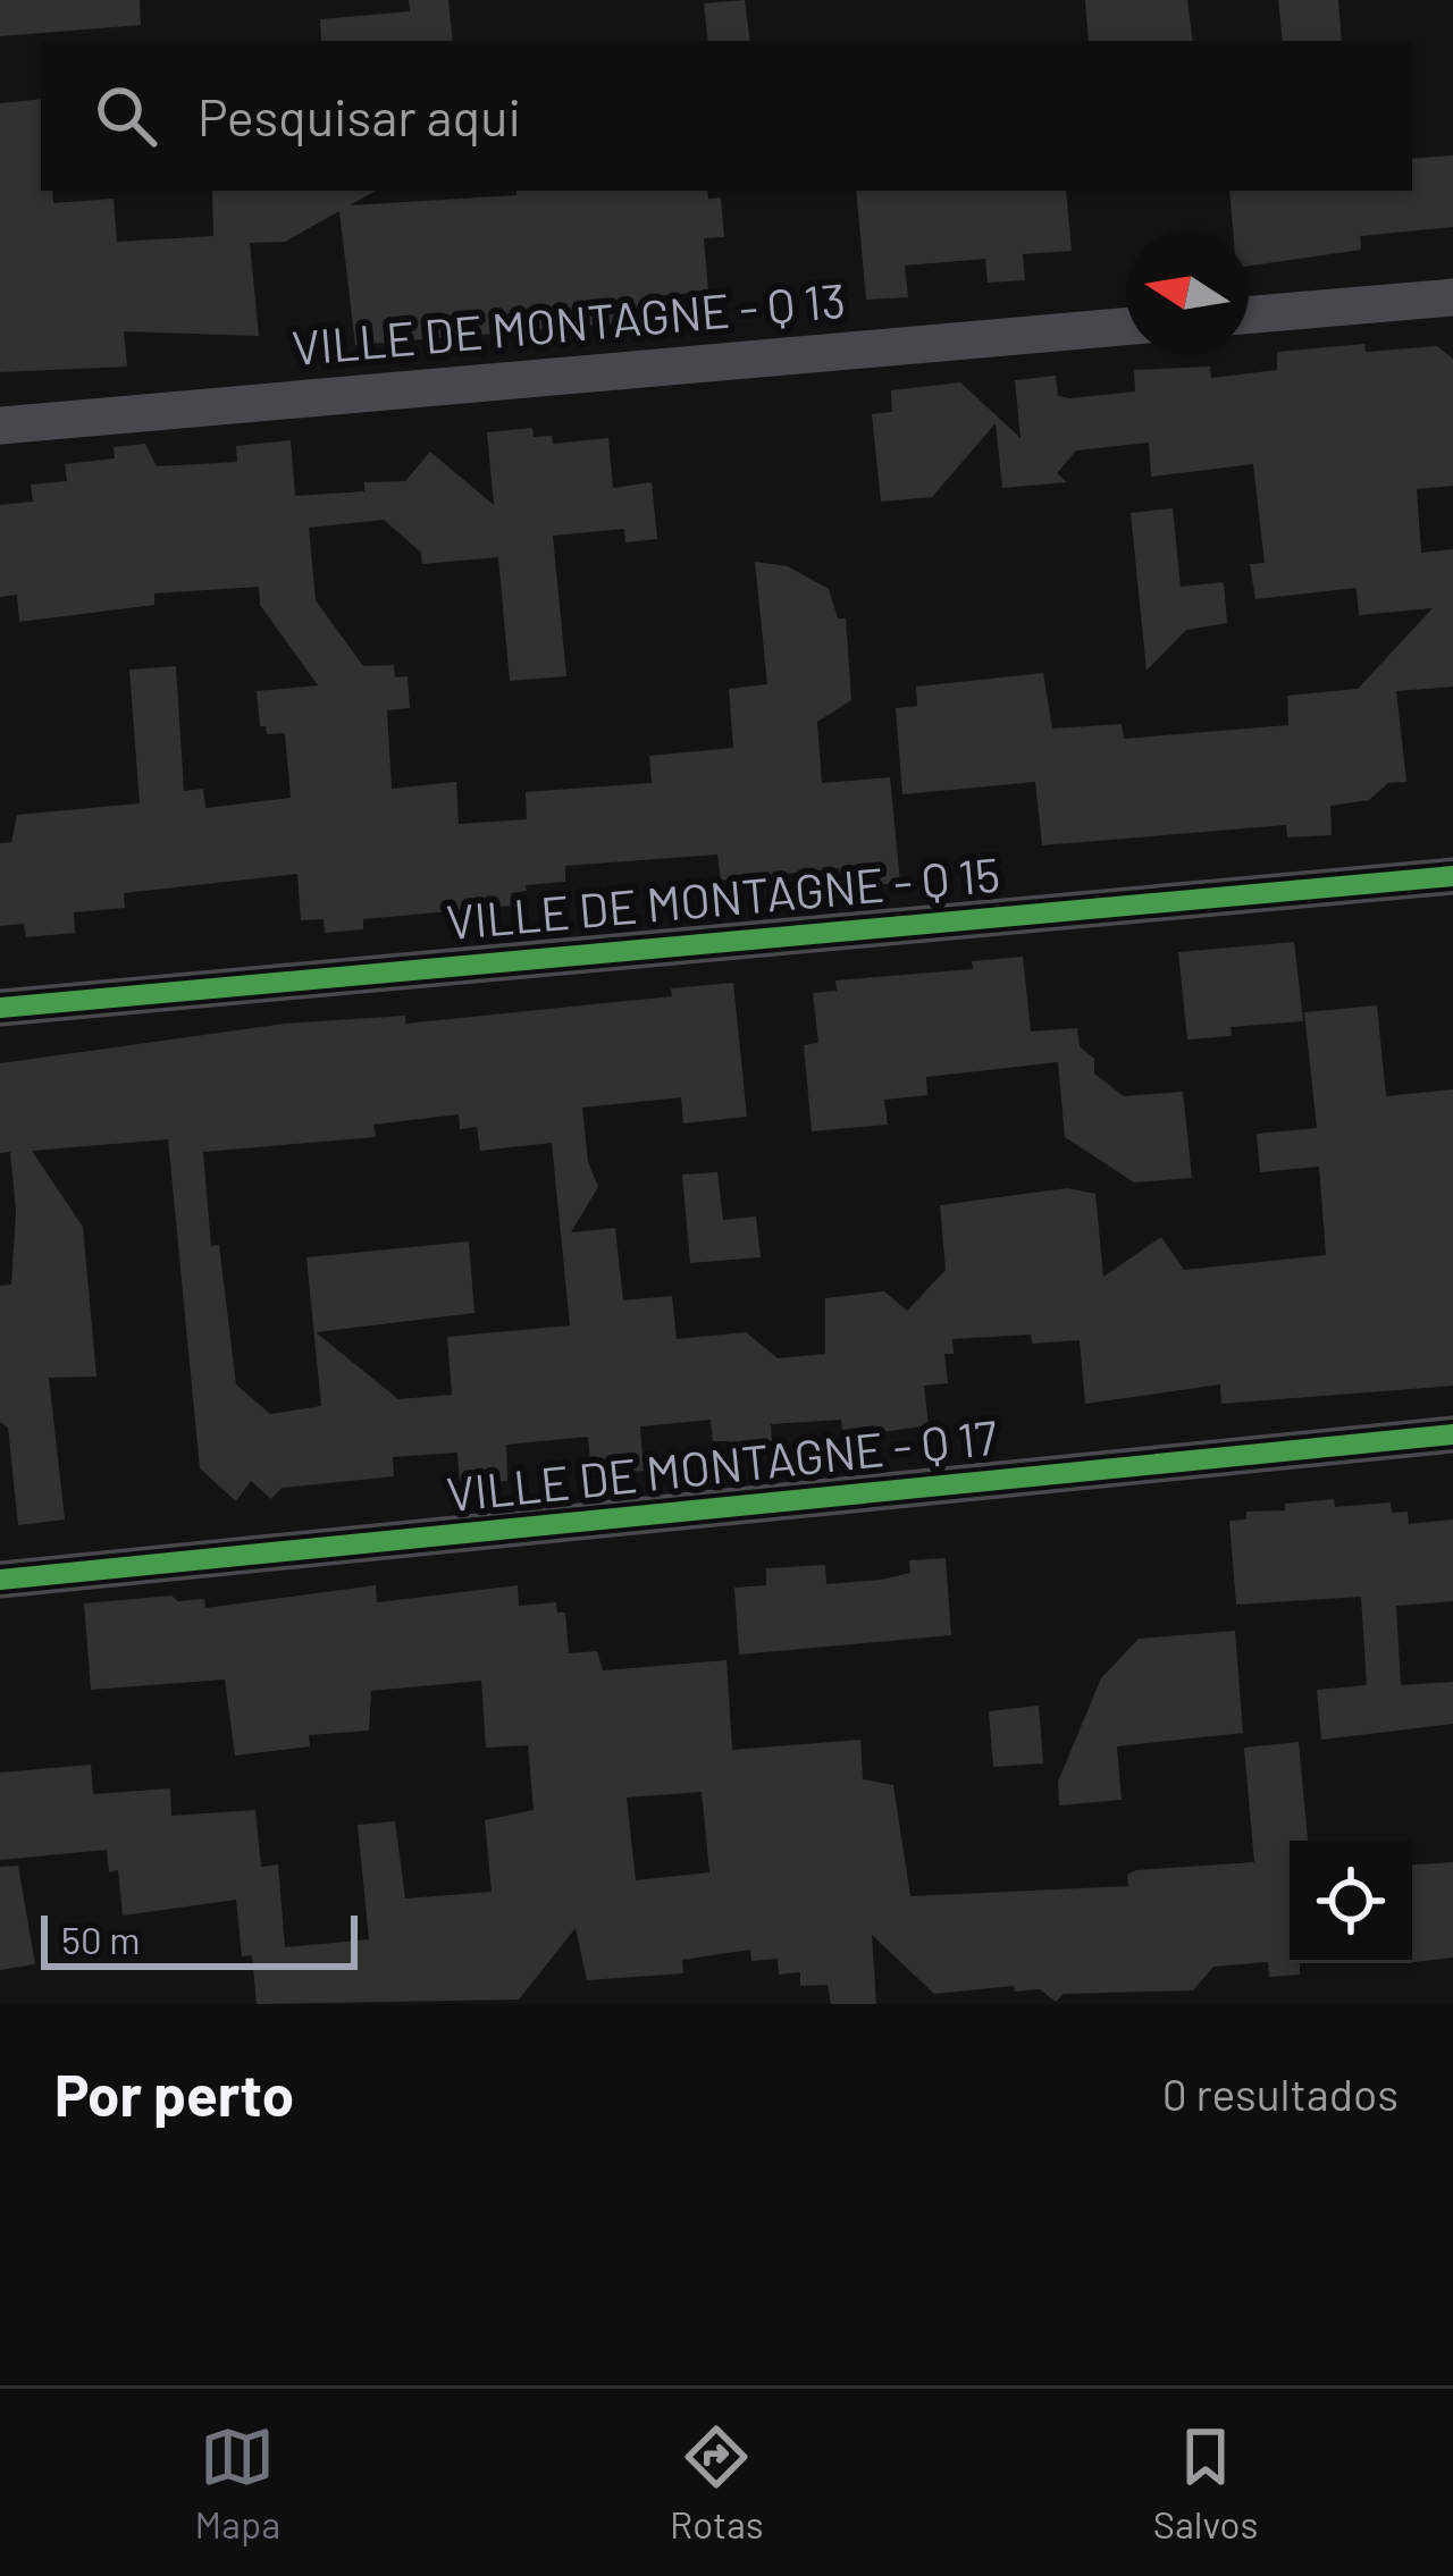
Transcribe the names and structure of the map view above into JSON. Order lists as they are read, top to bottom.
{
  "streets": {
    "street": ["VILLE DE MONTAGNE - Q 13", "VILLE DE MONTAGNE - Q 15", "VILLE DE MONTAGNE - Q 17"]
  },
  "scale_bar": "50 m",
  "north": "left",
  "page": {
    "search": "Pesquisar aqui",
    "scale": "50 m",
    "heading": ["Por perto", "0 resultados"],
    "nav": ["Mapa", "Rotas", "Salvos"]
  }
}
